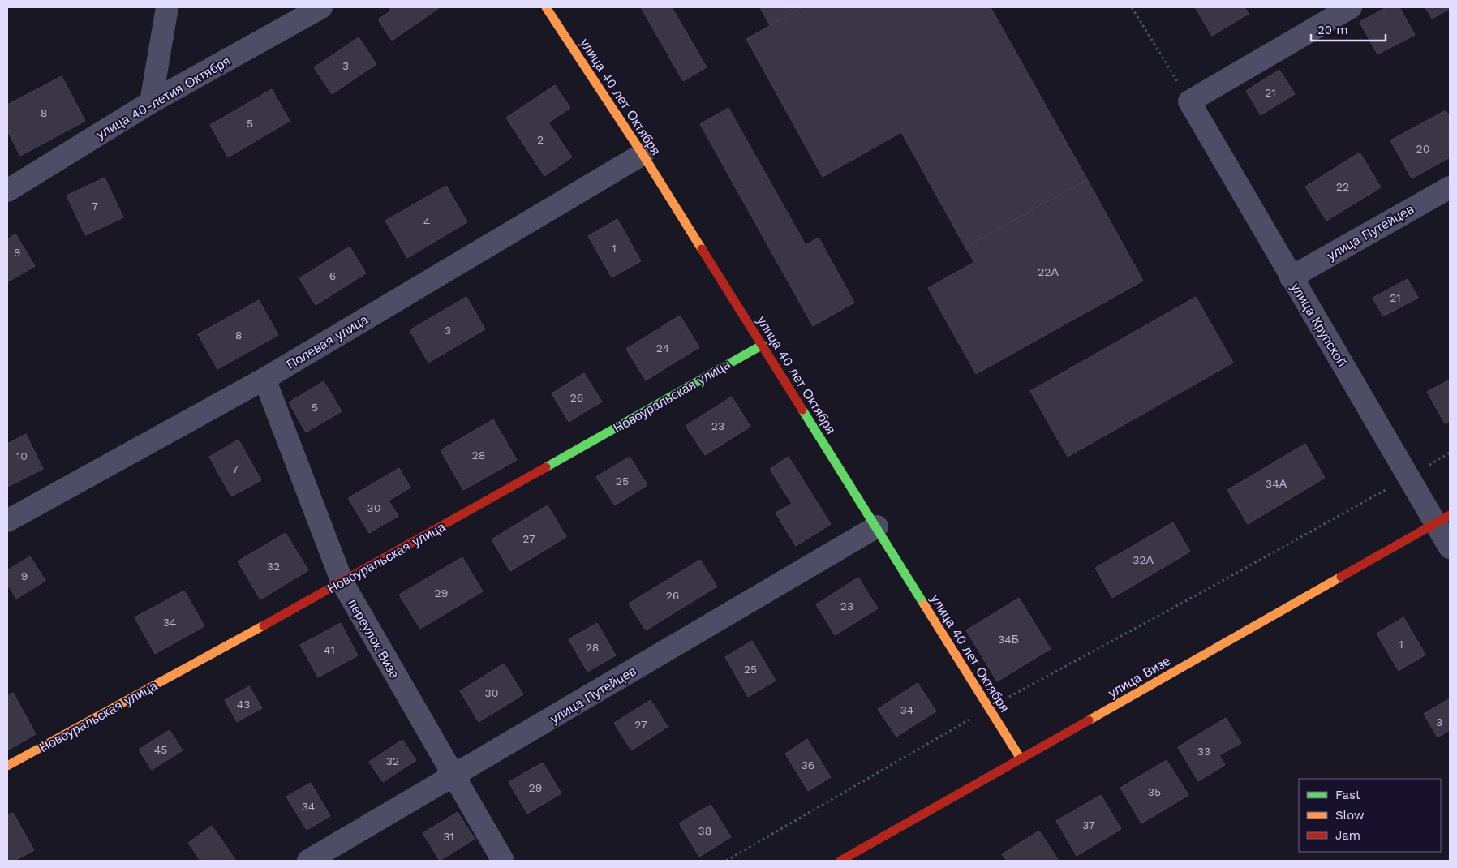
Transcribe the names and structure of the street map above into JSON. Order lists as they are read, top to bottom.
{
  "streets": {
    "street": [
      "улица 40 лет Октября",
      "улица 40-летия Октября",
      "улица Путейцев",
      "улица Крупской",
      "Полевая улица",
      "Новоуральская улица",
      "переулок Визе",
      "улица Визе"
    ]
  },
  "crossings": [
    ["улица 40 лет Октября", "улица Путейцев"],
    ["улица 40 лет Октября", "Полевая улица"],
    ["улица 40 лет Октября", "Новоуральская улица"],
    ["улица 40 лет Октября", "улица Визе"],
    ["улица Путейцев", "улица Крупской"],
    ["улица Путейцев", "переулок Визе"],
    ["улица Крупской", "улица Визе"],
    ["Полевая улица", "переулок Визе"],
    ["Новоуральская улица", "переулок Визе"]
  ],
  "house_numbers": [
    "3",
    "21",
    "8",
    "5",
    "2",
    "20",
    "22",
    "7",
    "4",
    "1",
    "9",
    "22А",
    "6",
    "21",
    "3",
    "8",
    "24",
    "26",
    "5",
    "23",
    "28",
    "10",
    "7",
    "25",
    "34А",
    "30",
    "27",
    "32А",
    "32",
    "9",
    "29",
    "26",
    "23",
    "34",
    "34Б",
    "1",
    "28",
    "41",
    "25",
    "30",
    "43",
    "34",
    "3",
    "27",
    "45",
    "33",
    "32",
    "36",
    "29",
    "35",
    "34",
    "37",
    "38",
    "31"
  ],
  "legend": ["Fast", "Slow", "Jam"],
  "scale_bar": "20 m"
}
